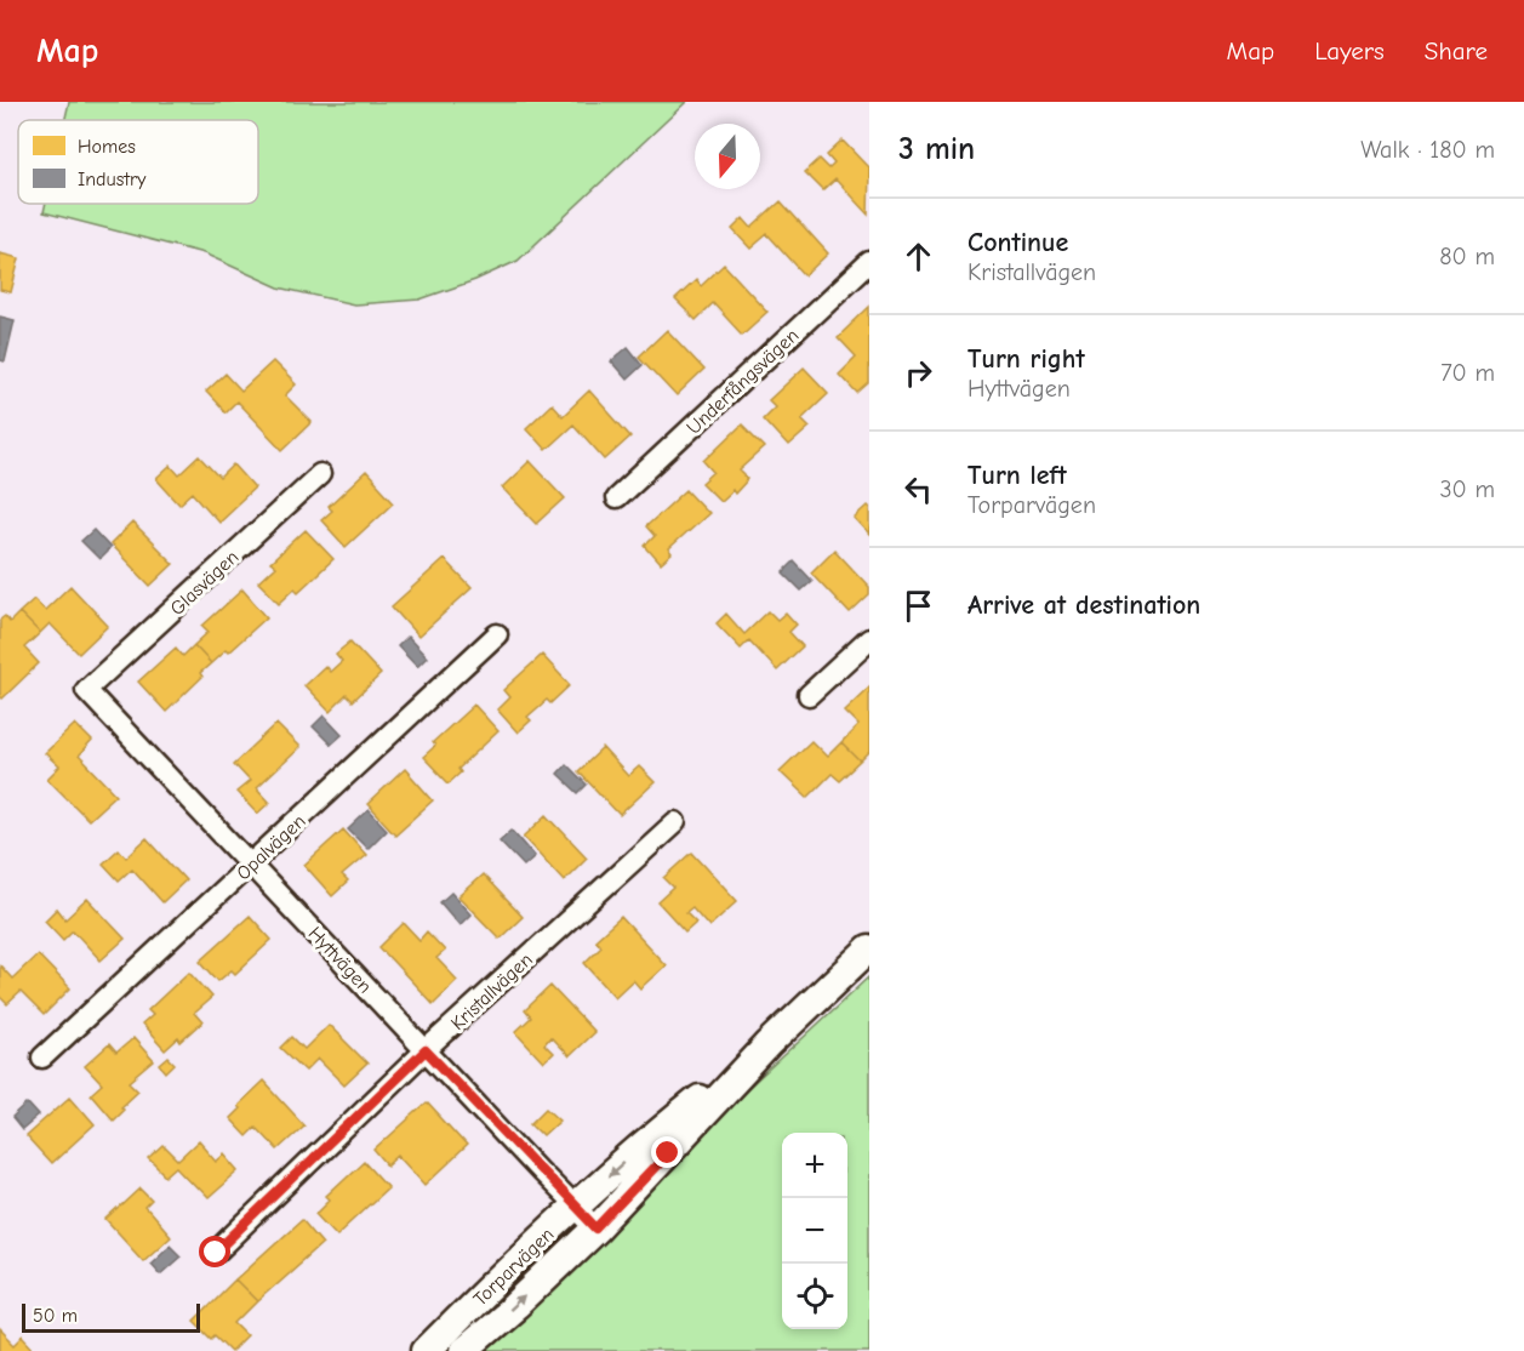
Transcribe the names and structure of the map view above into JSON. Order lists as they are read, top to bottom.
{
  "streets": {
    "street": [
      "Underfångsvägen",
      "Glasvägen",
      "Opalvägen",
      "Hyttvägen",
      "Kristallvägen",
      "Torparvägen"
    ]
  },
  "crossings": [
    ["Glasvägen", "Hyttvägen"],
    ["Opalvägen", "Hyttvägen"],
    ["Hyttvägen", "Kristallvägen"],
    ["Hyttvägen", "Torparvägen"]
  ],
  "legend": ["Homes", "Industry"],
  "scale_bar": "50 m",
  "north": "bottom",
  "page": {
    "header": "Map",
    "nav": ["Map", "Layers", "Share"],
    "heading": ["3 min", "Walk · 180 m"],
    "list": [
      ["Continue", "Kristallvägen", "80 m"],
      ["Turn right", "Hyttvägen", "70 m"],
      ["Turn left", "Torparvägen", "30 m"],
      "Arrive at destination"
    ],
    "map_buttons": ["+", "−"],
    "scale": "50 m"
  }
}
